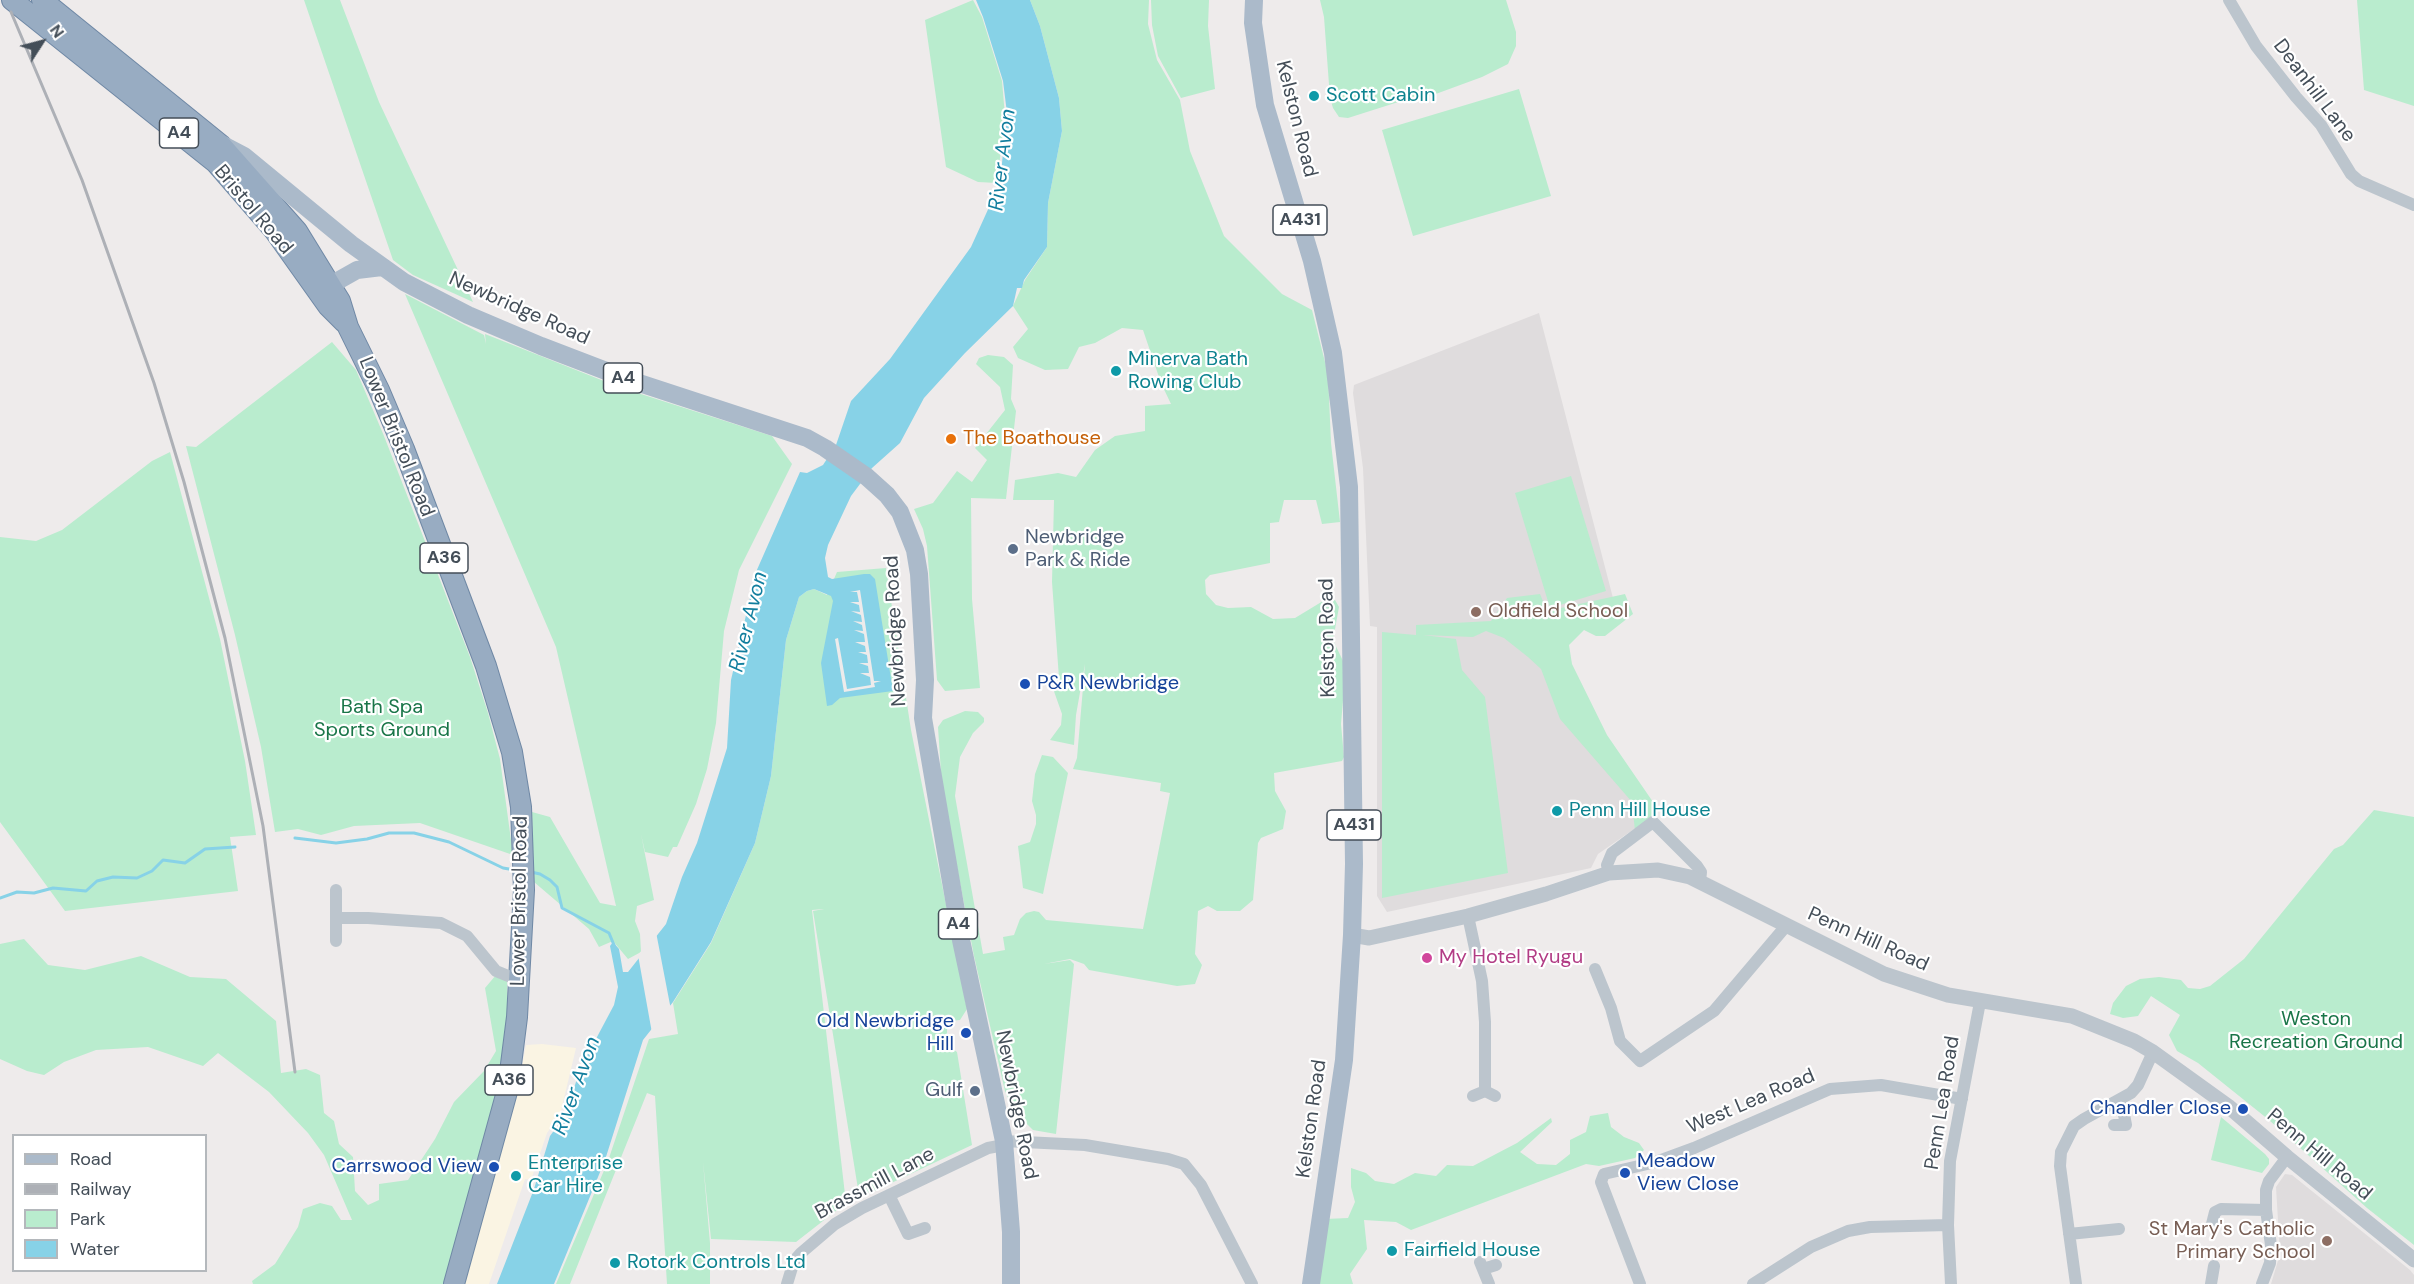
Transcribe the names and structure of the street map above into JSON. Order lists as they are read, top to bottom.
{
  "streets": {
    "highway": [
      "A4",
      "Bristol Road",
      "Lower Bristol Road",
      "A36"
    ],
    "main road": ["Kelston Road", "A431", "Newbridge Road"],
    "street": [
      "Deanhill Lane",
      "Penn Hill Road",
      "West Lea Road",
      "Penn Lea Road",
      "Brassmill Lane"
    ]
  },
  "crossings": [
    ["Kelston Road", "Penn Hill Road"],
    ["A4", "Bristol Road"],
    ["A4", "Newbridge Road"],
    ["Bristol Road", "Lower Bristol Road"],
    ["Newbridge Road", "Brassmill Lane"],
    ["Penn Hill Road", "Penn Lea Road"],
    ["West Lea Road", "Penn Lea Road"]
  ],
  "water": ["River Avon"],
  "parks": ["Bath Spa Sports Ground", "Weston Recreation Ground"],
  "places": [
    "Scott Cabin",
    "Minerva Bath Rowing Club",
    "The Boathouse",
    "Newbridge Park & Ride",
    "Oldfield School",
    "P&R Newbridge",
    "Penn Hill House",
    "My Hotel Ryugu",
    "Old Newbridge Hill",
    "Gulf",
    "Chandler Close",
    "Carrswood View",
    "Meadow View Close",
    "Enterprise Car Hire",
    "St Mary's Catholic Primary School",
    "Fairfield House",
    "Rotork Controls Ltd"
  ],
  "legend": [
    "Road",
    "Railway",
    "Park",
    "Water"
  ],
  "north": "top right"
}
